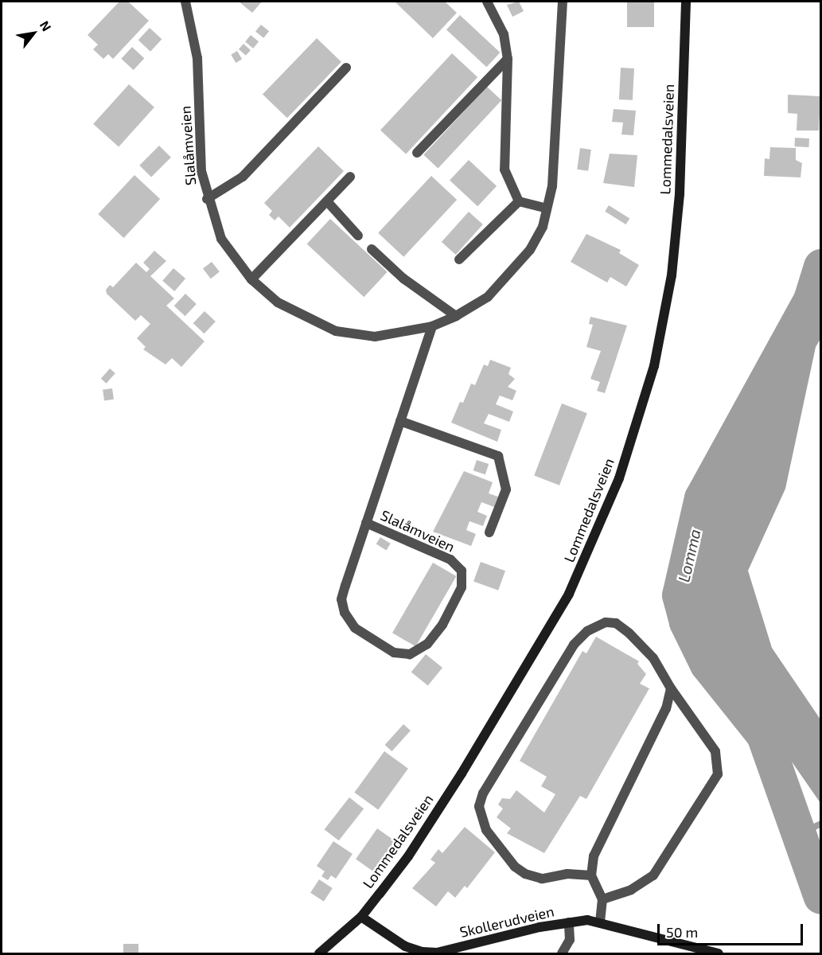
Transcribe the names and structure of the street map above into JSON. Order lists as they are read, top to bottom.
{
  "streets": {
    "main road": ["Lommedalsveien", "Skollerudveien"],
    "street": ["Slalåmveien"]
  },
  "crossings": [
    ["Lommedalsveien", "Skollerudveien"]
  ],
  "water": ["Lomma"],
  "scale_bar": "50 m",
  "north": "top right"
}
